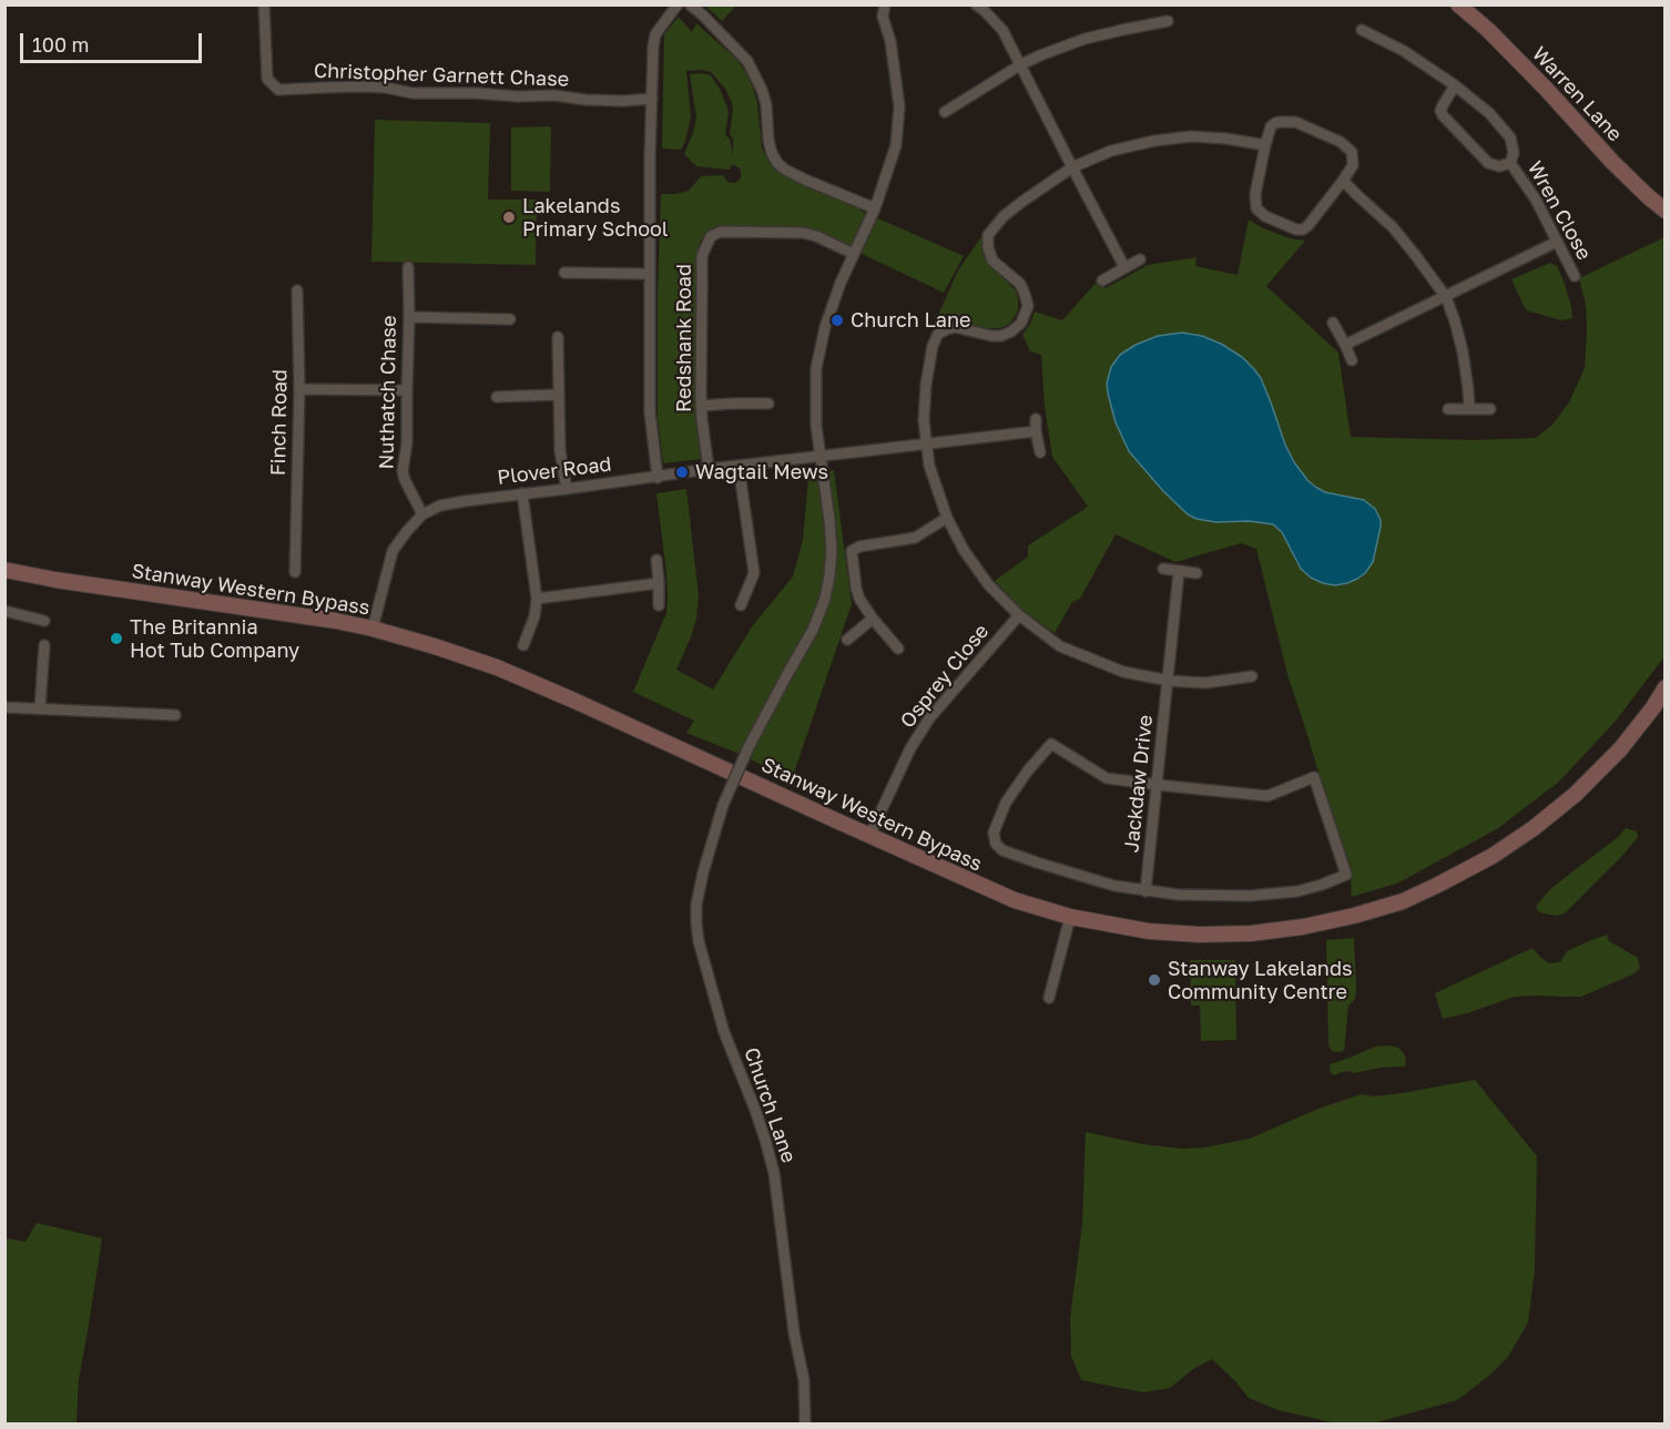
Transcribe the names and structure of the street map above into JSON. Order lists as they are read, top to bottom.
{
  "streets": {
    "street": [
      "Christopher Garnett Chase",
      "Warren Lane",
      "Wren Close",
      "Redshank Road",
      "Nuthatch Chase",
      "Finch Road",
      "Plover Road",
      "Stanway Western Bypass",
      "Osprey Close",
      "Jackdaw Drive",
      "Church Lane"
    ]
  },
  "crossings": [
    ["Redshank Road", "Plover Road"],
    ["Nuthatch Chase", "Plover Road"],
    ["Plover Road", "Stanway Western Bypass"],
    ["Plover Road", "Church Lane"],
    ["Stanway Western Bypass", "Osprey Close"]
  ],
  "places": [
    "Lakelands Primary School",
    "Church Lane",
    "Wagtail Mews",
    "The Britannia Hot Tub Company",
    "Stanway Lakelands Community Centre"
  ],
  "scale_bar": "100 m"
}
